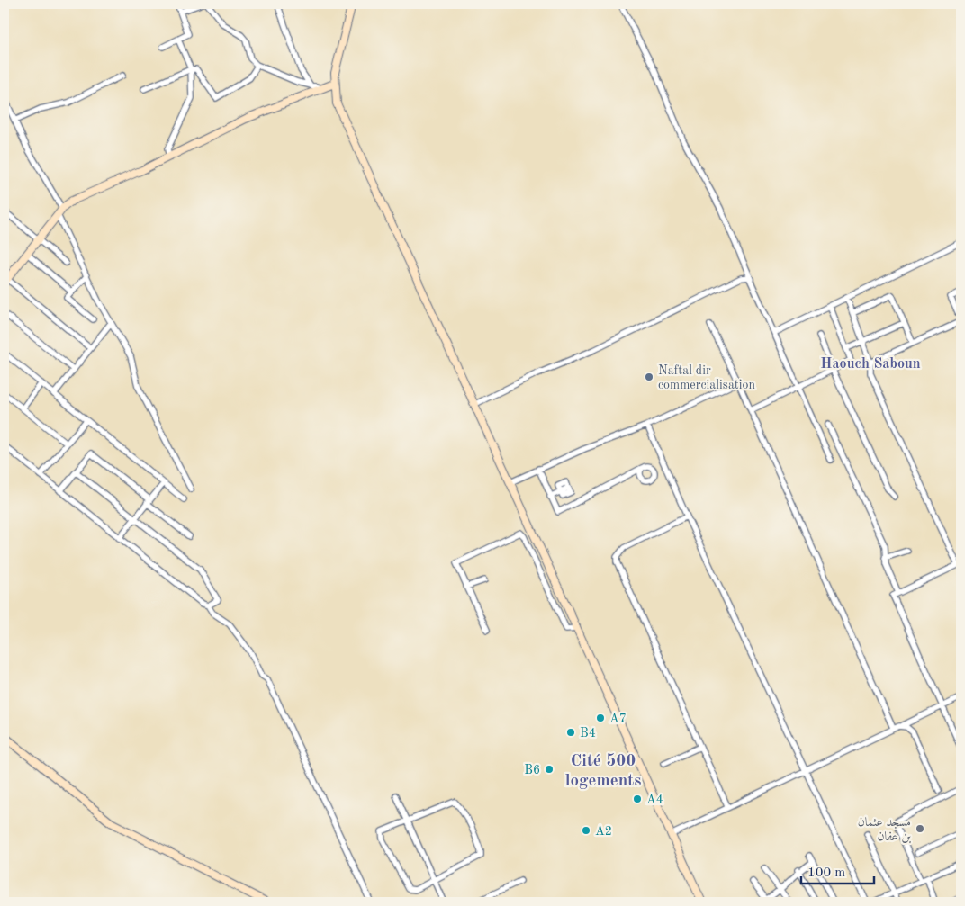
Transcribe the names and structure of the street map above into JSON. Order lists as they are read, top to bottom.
{
  "districts": ["Haouch Saboun", "Cité 500 logements"],
  "places": [
    "Naftal dir commercialisation",
    "A7",
    "B4",
    "B6",
    "A4",
    "مسجد عثمان بن عفان",
    "A2"
  ],
  "scale_bar": "100 m"
}
